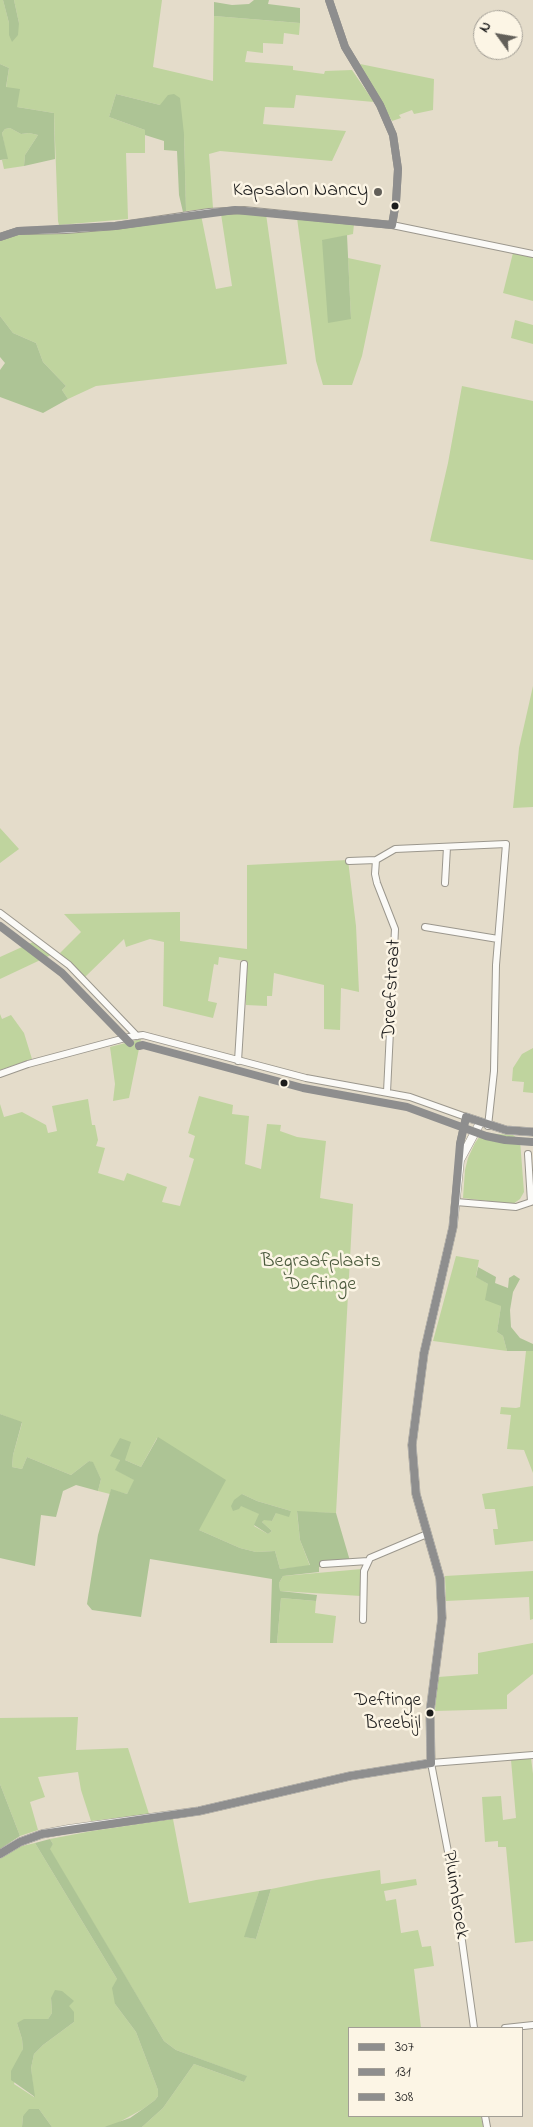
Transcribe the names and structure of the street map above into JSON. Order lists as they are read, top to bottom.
{
  "streets": {
    "street": ["Dreefstraat", "Pluimbroek"]
  },
  "parks": ["Begraafplaats Deftinge"],
  "places": ["Kapsalon Nancy", "Deftinge Breebijl"],
  "lines": ["transit line 131", "transit line 308", "transit line 307"],
  "legend": ["307", "131", "308"],
  "north": "top left"
}
